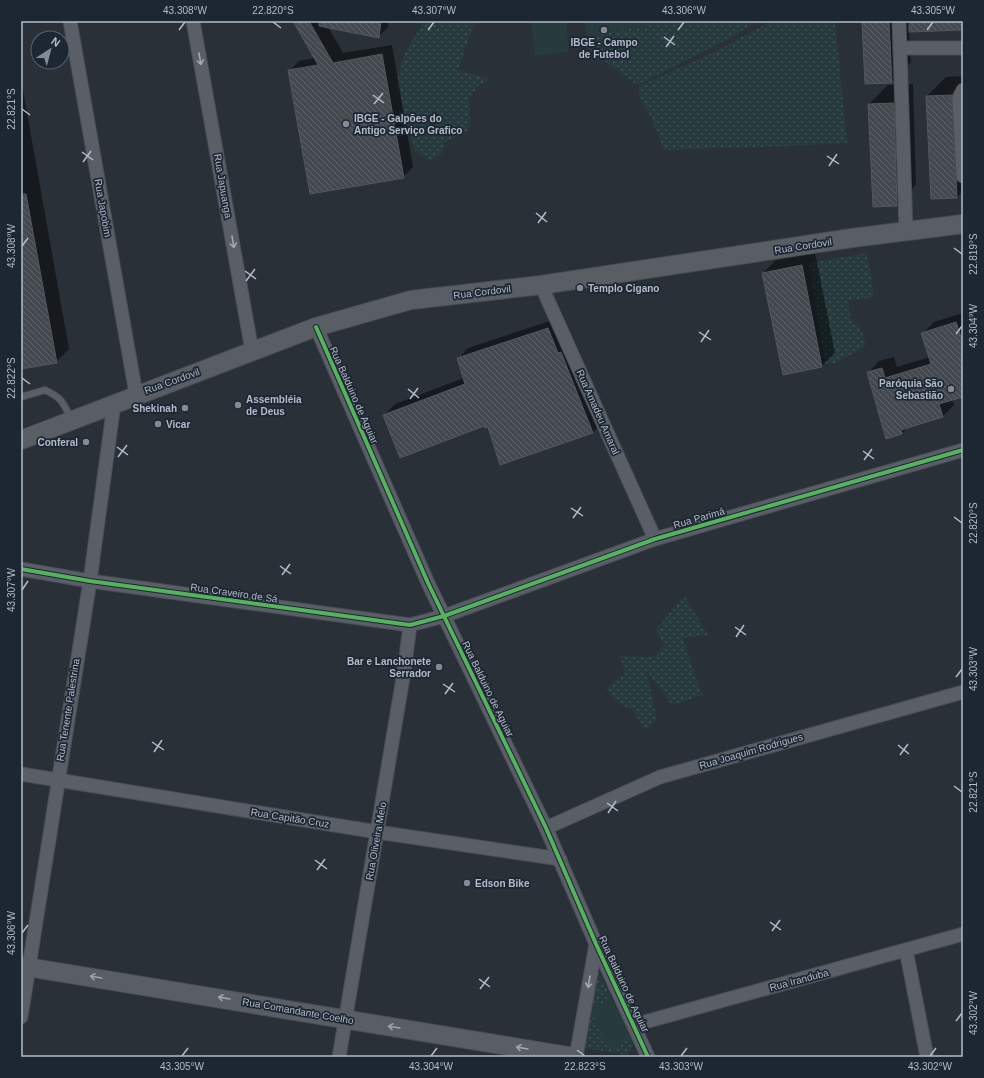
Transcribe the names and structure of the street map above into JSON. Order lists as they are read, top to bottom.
{
  "streets": {
    "main road": ["Rua Cordovil", "Rua Comandante Coelho"],
    "street": [
      "Rua Japuanga",
      "Rua Japobim",
      "Rua Balduino de Aguiar",
      "Rua Amadeu Amaral",
      "Rua Parimá",
      "Rua Craveiro de Sá",
      "Rua Tenente Palestrina",
      "Rua Joaquim Rodrigues",
      "Rua Capitão Cruz",
      "Rua Oliveira Melo",
      "Rua Iranduba"
    ]
  },
  "crossings": [
    ["Rua Japuanga", "Rua Cordovil"],
    ["Rua Japobim", "Rua Cordovil"],
    ["Rua Cordovil", "Rua Balduino de Aguiar"],
    ["Rua Cordovil", "Rua Amadeu Amaral"],
    ["Rua Cordovil", "Rua Tenente Palestrina"],
    ["Rua Balduino de Aguiar", "Rua Parimá"],
    ["Rua Balduino de Aguiar", "Rua Craveiro de Sá"],
    ["Rua Balduino de Aguiar", "Rua Joaquim Rodrigues"],
    ["Rua Balduino de Aguiar", "Rua Capitão Cruz"],
    ["Rua Balduino de Aguiar", "Rua Iranduba"],
    ["Rua Amadeu Amaral", "Rua Parimá"],
    ["Rua Parimá", "Rua Craveiro de Sá"],
    ["Rua Craveiro de Sá", "Rua Tenente Palestrina"],
    ["Rua Craveiro de Sá", "Rua Oliveira Melo"],
    ["Rua Tenente Palestrina", "Rua Capitão Cruz"],
    ["Rua Tenente Palestrina", "Rua Comandante Coelho"],
    ["Rua Capitão Cruz", "Rua Oliveira Melo"],
    ["Rua Oliveira Melo", "Rua Comandante Coelho"]
  ],
  "one_way": ["Rua Japuanga", "Rua Comandante Coelho"],
  "places": [
    "IBGE - Campo de Futebol",
    "IBGE - Galpões do Antigo Serviço Grafico",
    "Templo Cigano",
    "Paróquia São Sebastião",
    "Assembléia de Deus",
    "Shekinah",
    "Vicar",
    "Conferal",
    "Bar e Lanchonete Serrador",
    "Edson Bike"
  ],
  "north": "top right",
  "coordinates": [
    "43.308°W",
    "22.820°S",
    "43.307°W",
    "43.306°W",
    "43.305°W",
    "22.821°S",
    "22.819°S",
    "43.304°W",
    "22.822°S",
    "43.303°W",
    "43.302°W",
    "22.823°S"
  ]
}
